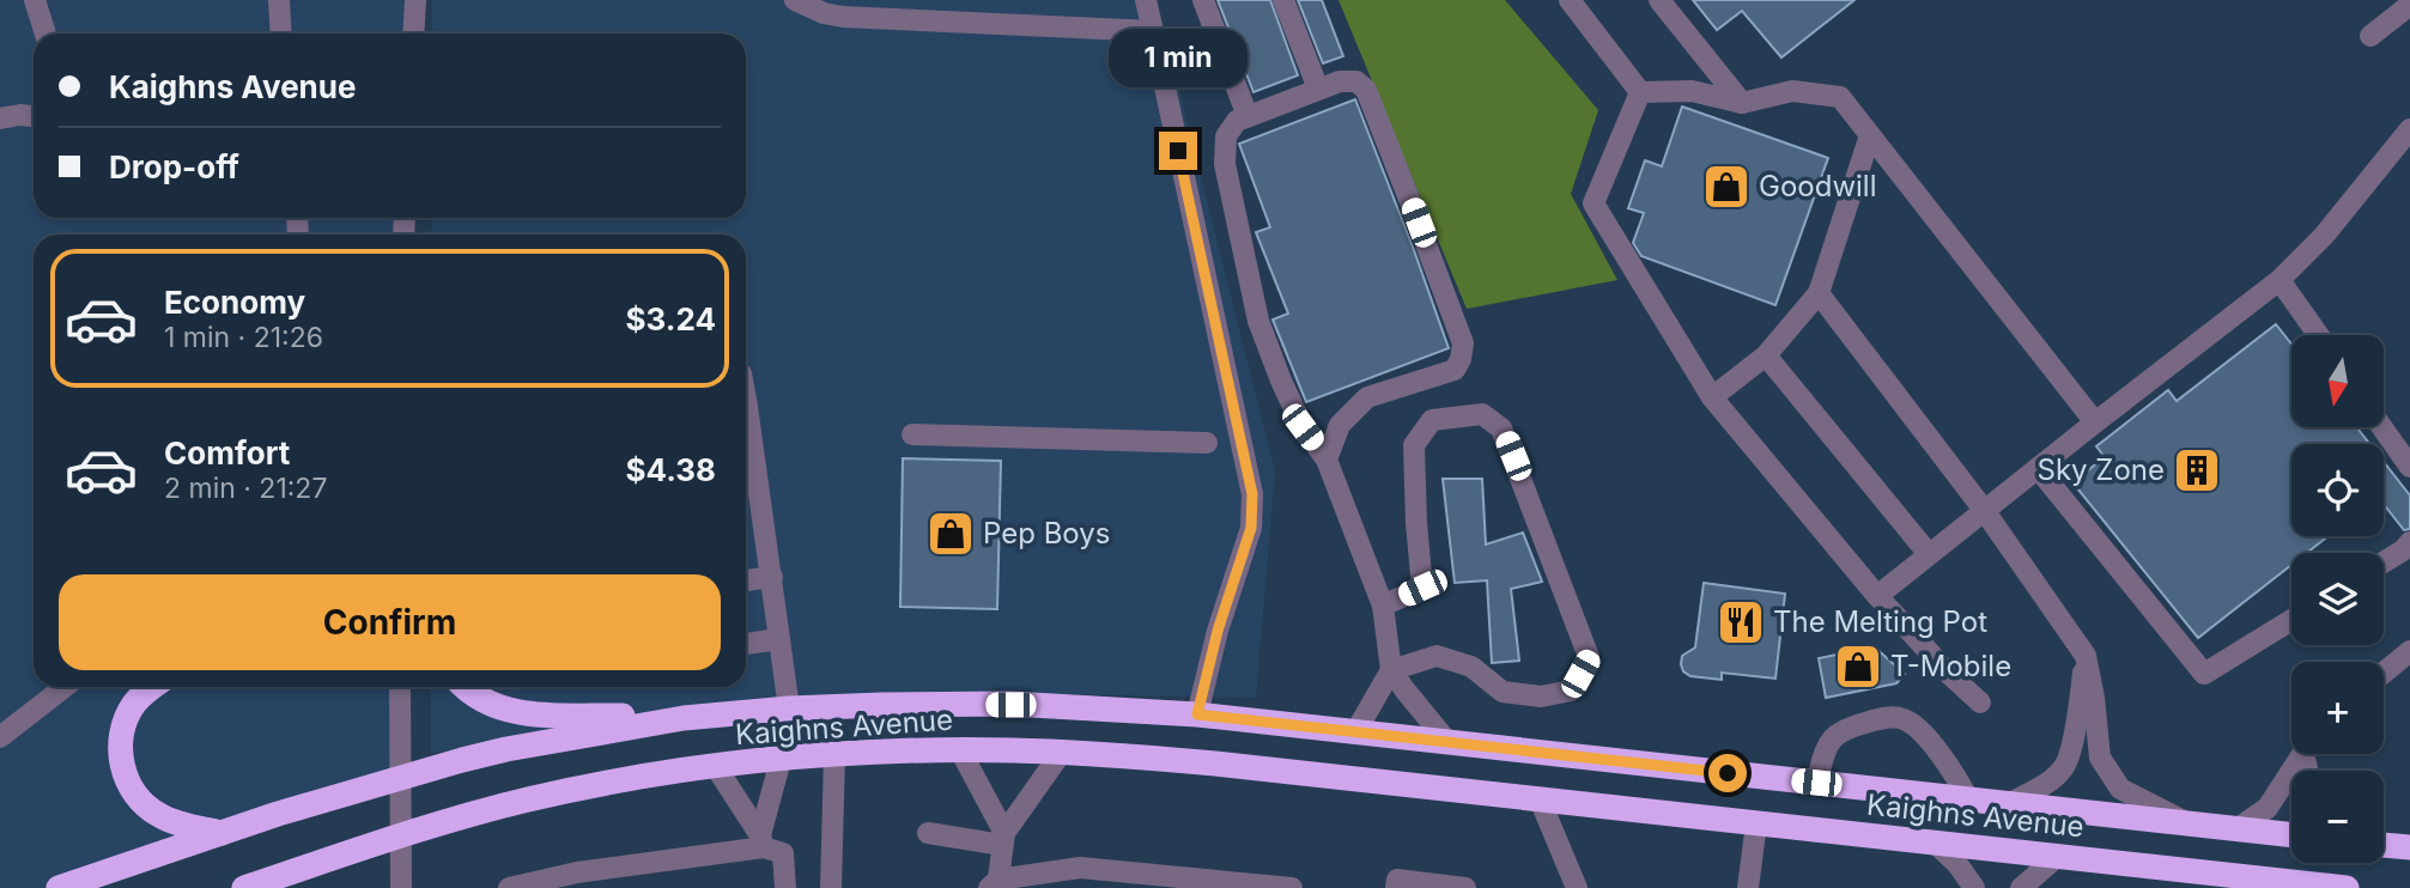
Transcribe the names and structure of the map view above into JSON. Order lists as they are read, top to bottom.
{
  "streets": {
    "highway": ["Kaighns Avenue"]
  },
  "places": {
    "shop": ["Goodwill", "Pep Boys", "T-Mobile"],
    "building": ["Sky Zone"],
    "restaurant": ["The Melting Pot"]
  },
  "north": "bottom",
  "page": {
    "bubble": "1 min",
    "banner": ["Kaighns Avenue", "Drop-off"],
    "list": [
      {
        "name": "Economy",
        "note": "1 min · 21:26",
        "value": "$3.24"
      },
      {
        "name": "Comfort",
        "note": "2 min · 21:27",
        "value": "$4.38"
      }
    ],
    "map_buttons": ["+", "−"],
    "buttons": "Confirm"
  }
}
